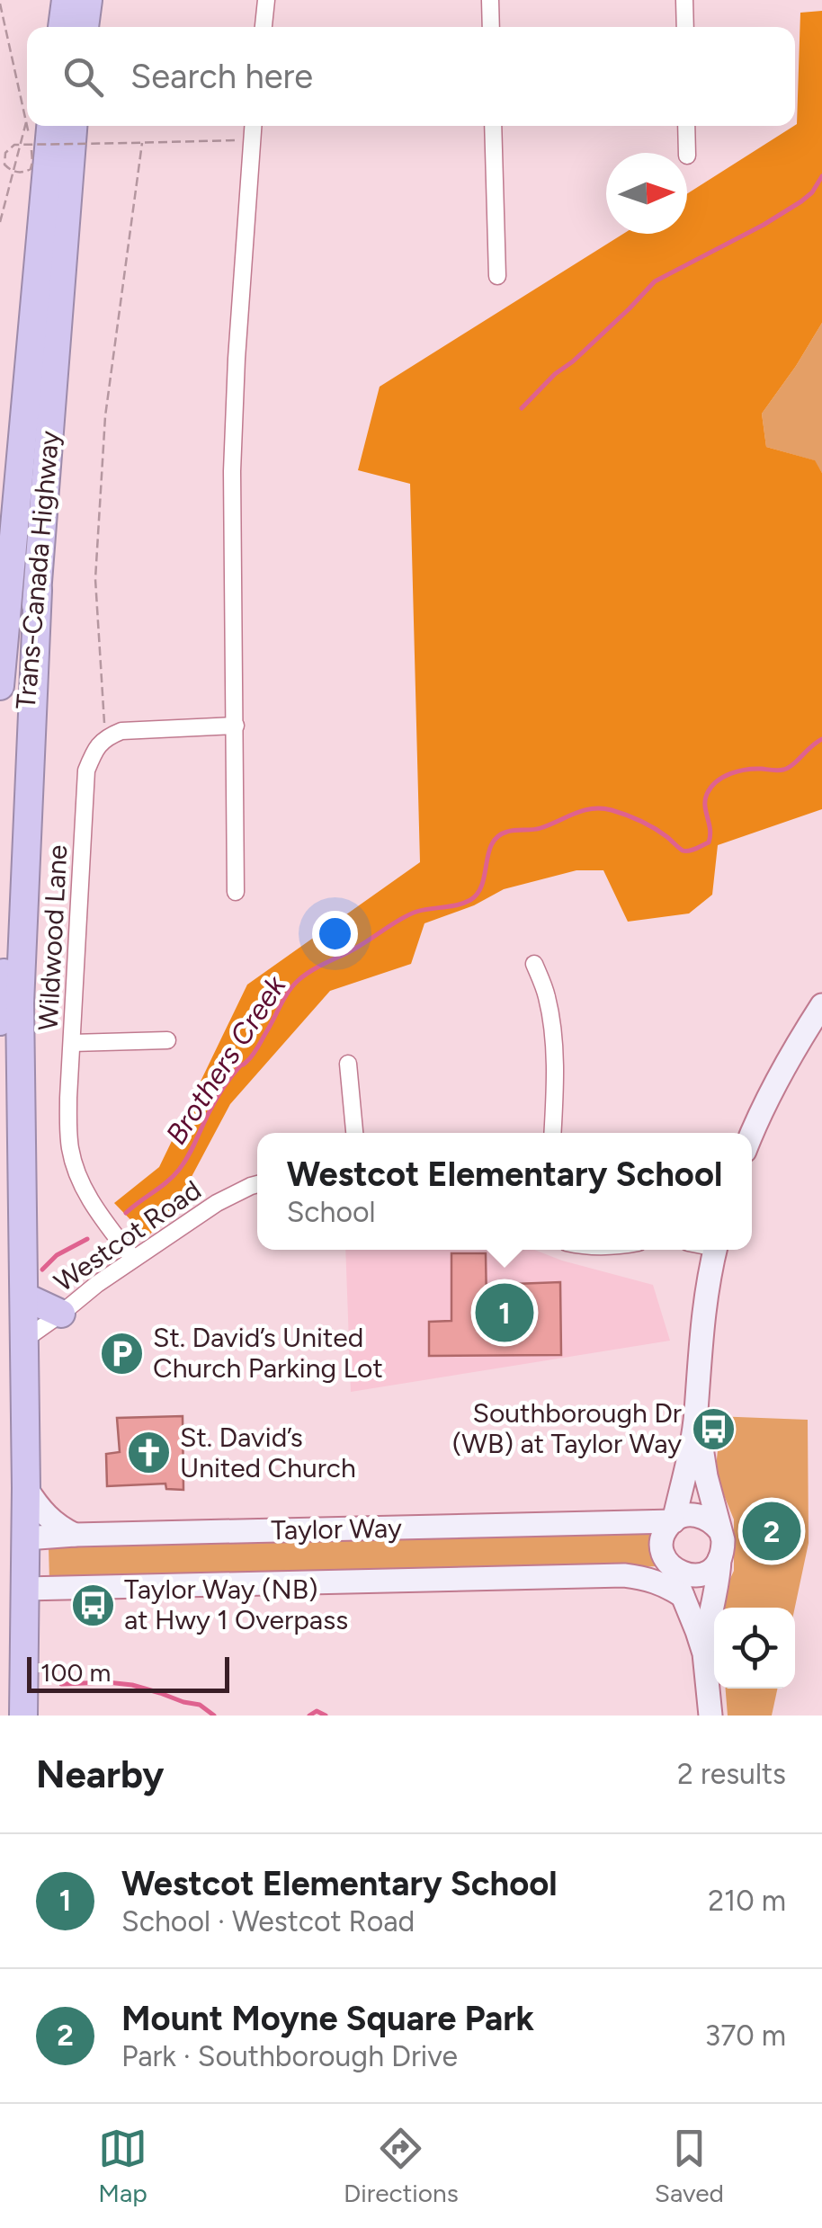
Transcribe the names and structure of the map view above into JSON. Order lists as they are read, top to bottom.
{
  "streets": {
    "highway": ["Trans-Canada Highway"],
    "street": ["Wildwood Lane", "Westcot Road", "Taylor Way"]
  },
  "crossings": [
    ["Wildwood Lane", "Westcot Road"]
  ],
  "water": ["Brothers Creek"],
  "places": {
    "parking": ["St. David’s United Church Parking Lot"],
    "bus stop": ["Southborough Dr (WB) at Taylor Way", "Taylor Way (NB) at Hwy 1 Overpass"],
    "church": ["St. David’s United Church"]
  },
  "scale_bar": "100 m",
  "north": "right",
  "page": {
    "search": "Search here",
    "popup": ["Westcot Elementary School", "School"],
    "pins": ["1", "2"],
    "scale": "100 m",
    "heading": ["Nearby", "2 results"],
    "list": [
      {
        "mark": "1",
        "name": "Westcot Elementary School",
        "note": "School · Westcot Road",
        "value": "210 m"
      },
      {
        "mark": "2",
        "name": "Mount Moyne Square Park",
        "note": "Park · Southborough Drive",
        "value": "370 m"
      }
    ],
    "nav": ["Map", "Directions", "Saved"]
  }
}
